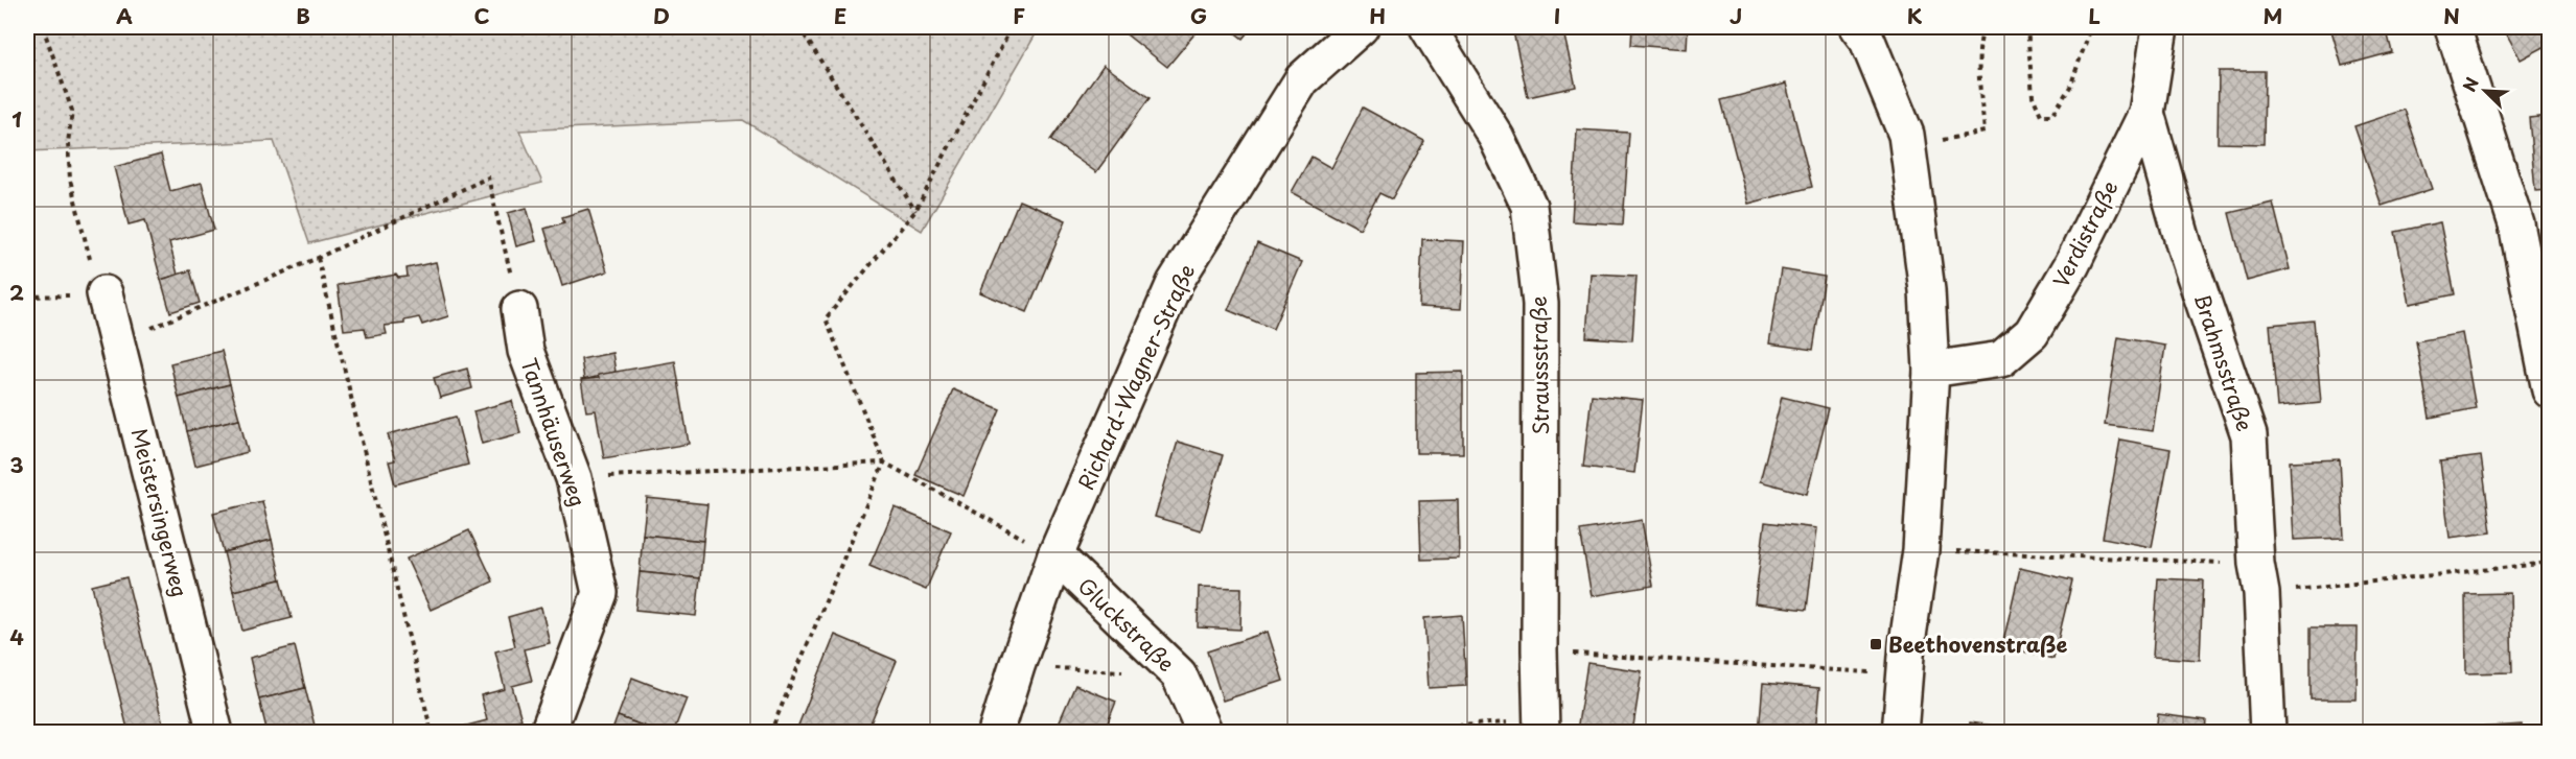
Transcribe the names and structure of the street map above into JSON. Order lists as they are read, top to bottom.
{
  "streets": {
    "street": [
      "Verdistraße",
      "Brahmsstraße",
      "Straussstraße",
      "Richard-Wagner-Straße",
      "Tannhäuserweg",
      "Meistersingerweg",
      "Gluckstraße"
    ]
  },
  "crossings": [
    ["Verdistraße", "Brahmsstraße"],
    ["Richard-Wagner-Straße", "Gluckstraße"]
  ],
  "places": {
    "transit": ["Beethovenstraße"]
  },
  "north": "top left",
  "grid": {
    "columns": [
      "A",
      "B",
      "C",
      "D",
      "E",
      "F",
      "G",
      "H",
      "I",
      "J",
      "K",
      "L",
      "M",
      "N"
    ],
    "rows": [
      "1",
      "2",
      "3",
      "4"
    ]
  }
}
